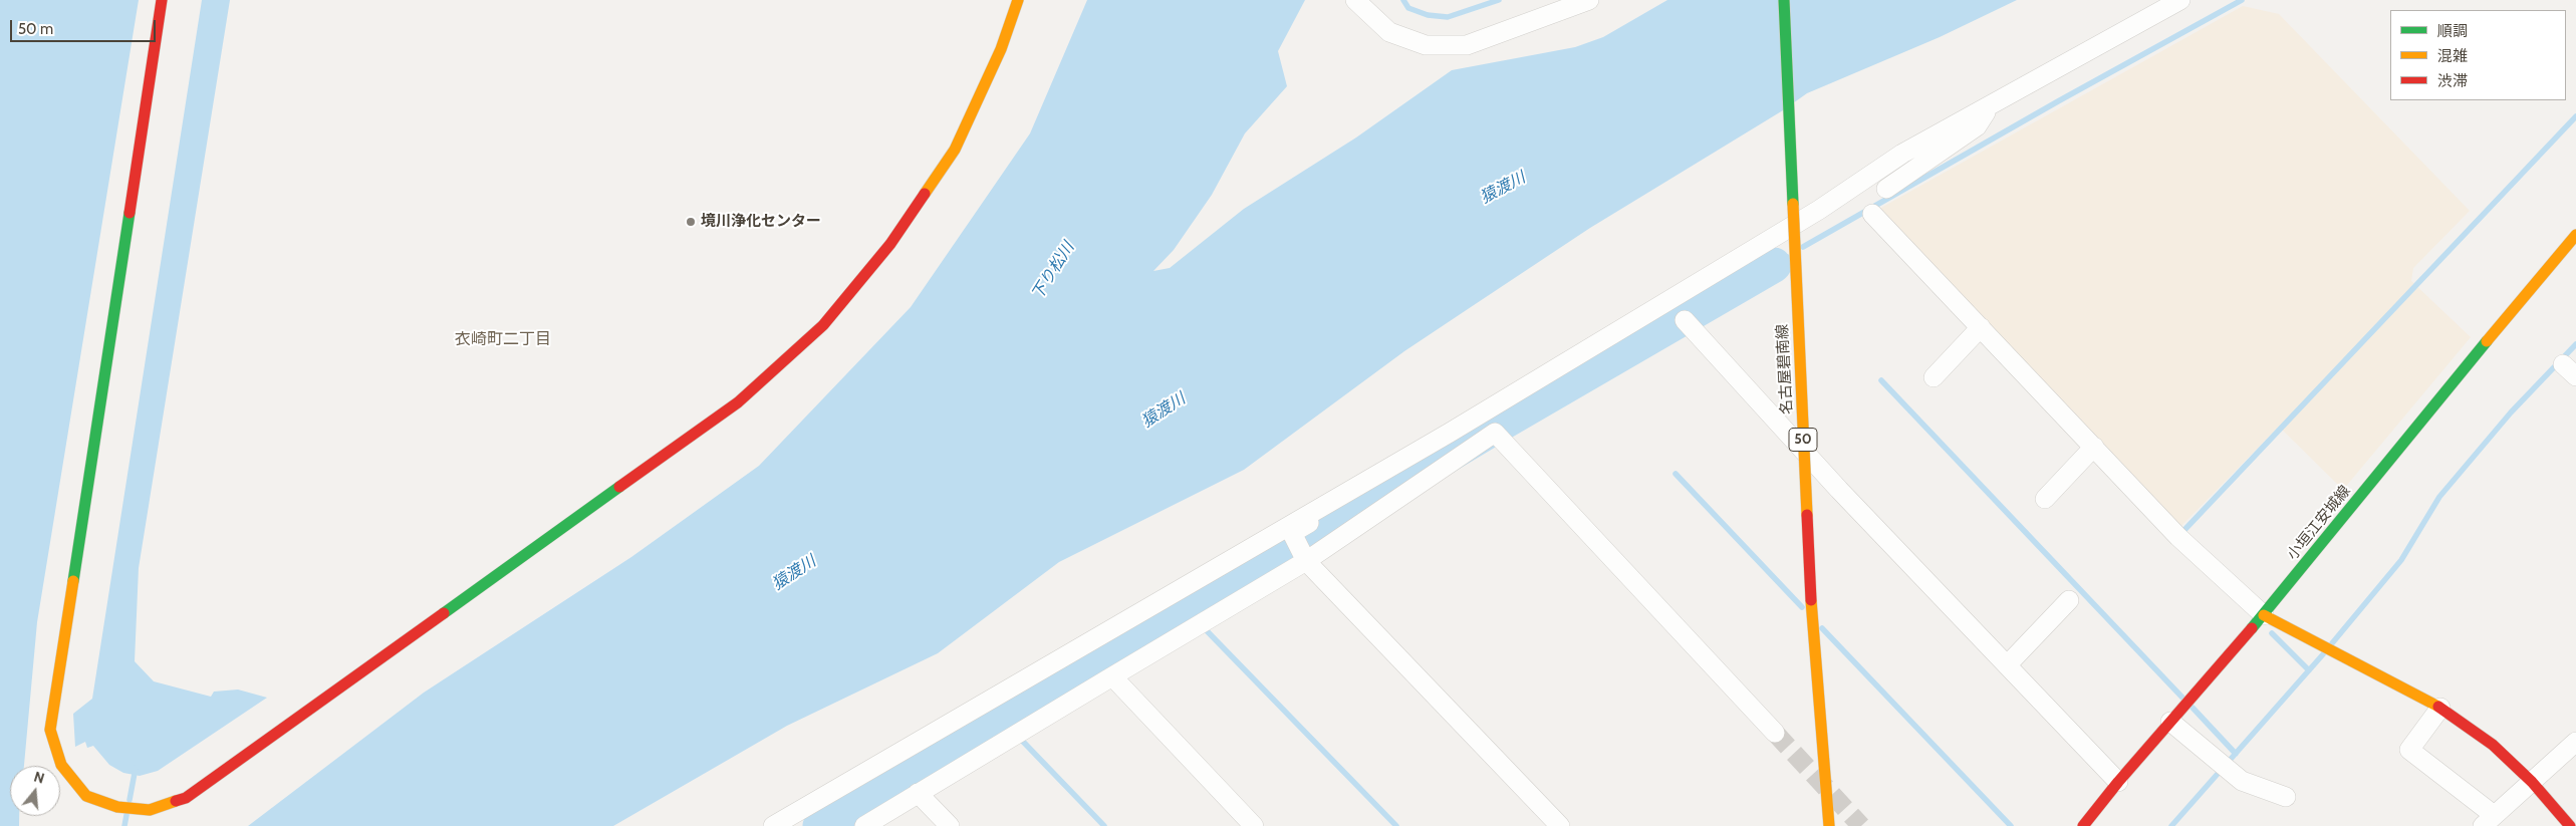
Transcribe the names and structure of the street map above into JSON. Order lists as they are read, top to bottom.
{
  "streets": {
    "street": ["名古屋碧南線", "50", "小垣江安城線"]
  },
  "districts": ["衣崎町二丁目"],
  "water": ["猿渡川", "下り松川"],
  "places": ["境川浄化センター"],
  "legend": ["順調", "混雑", "渋滞"],
  "scale_bar": "50 m",
  "north": "top"
}
